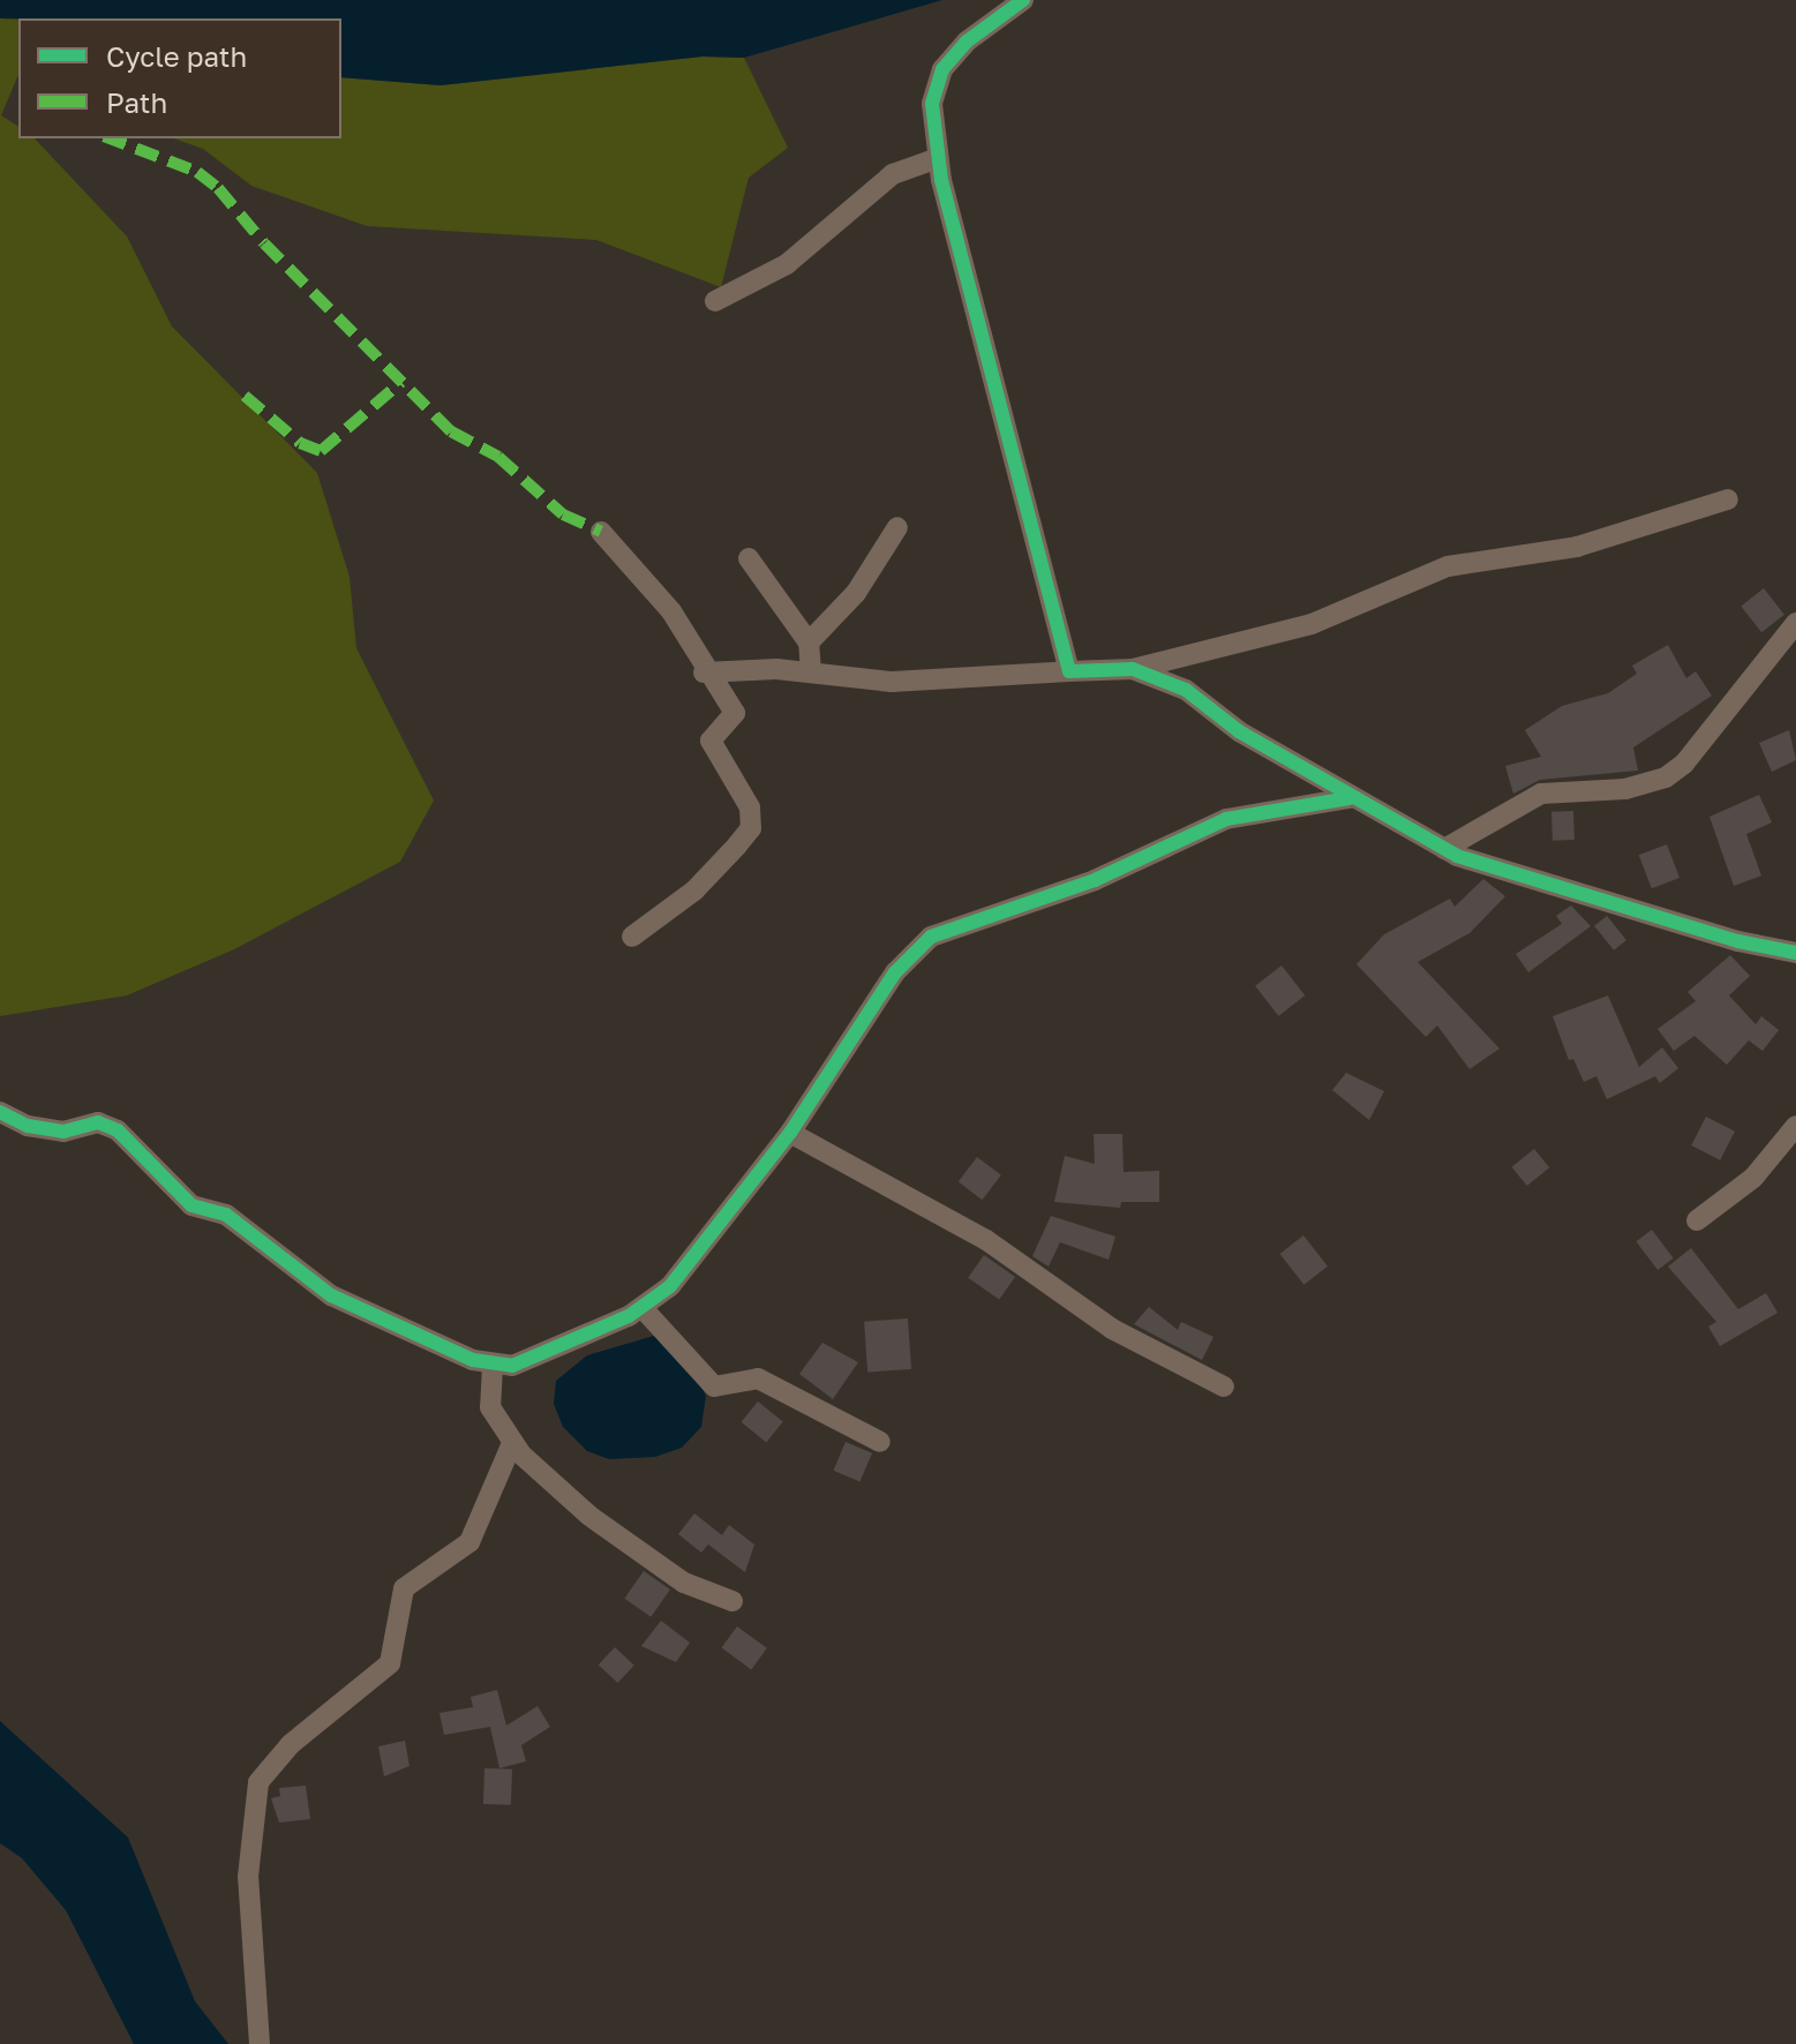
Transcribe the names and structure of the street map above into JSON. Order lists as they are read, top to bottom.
{
  "legend": ["Cycle path", "Path"]
}
